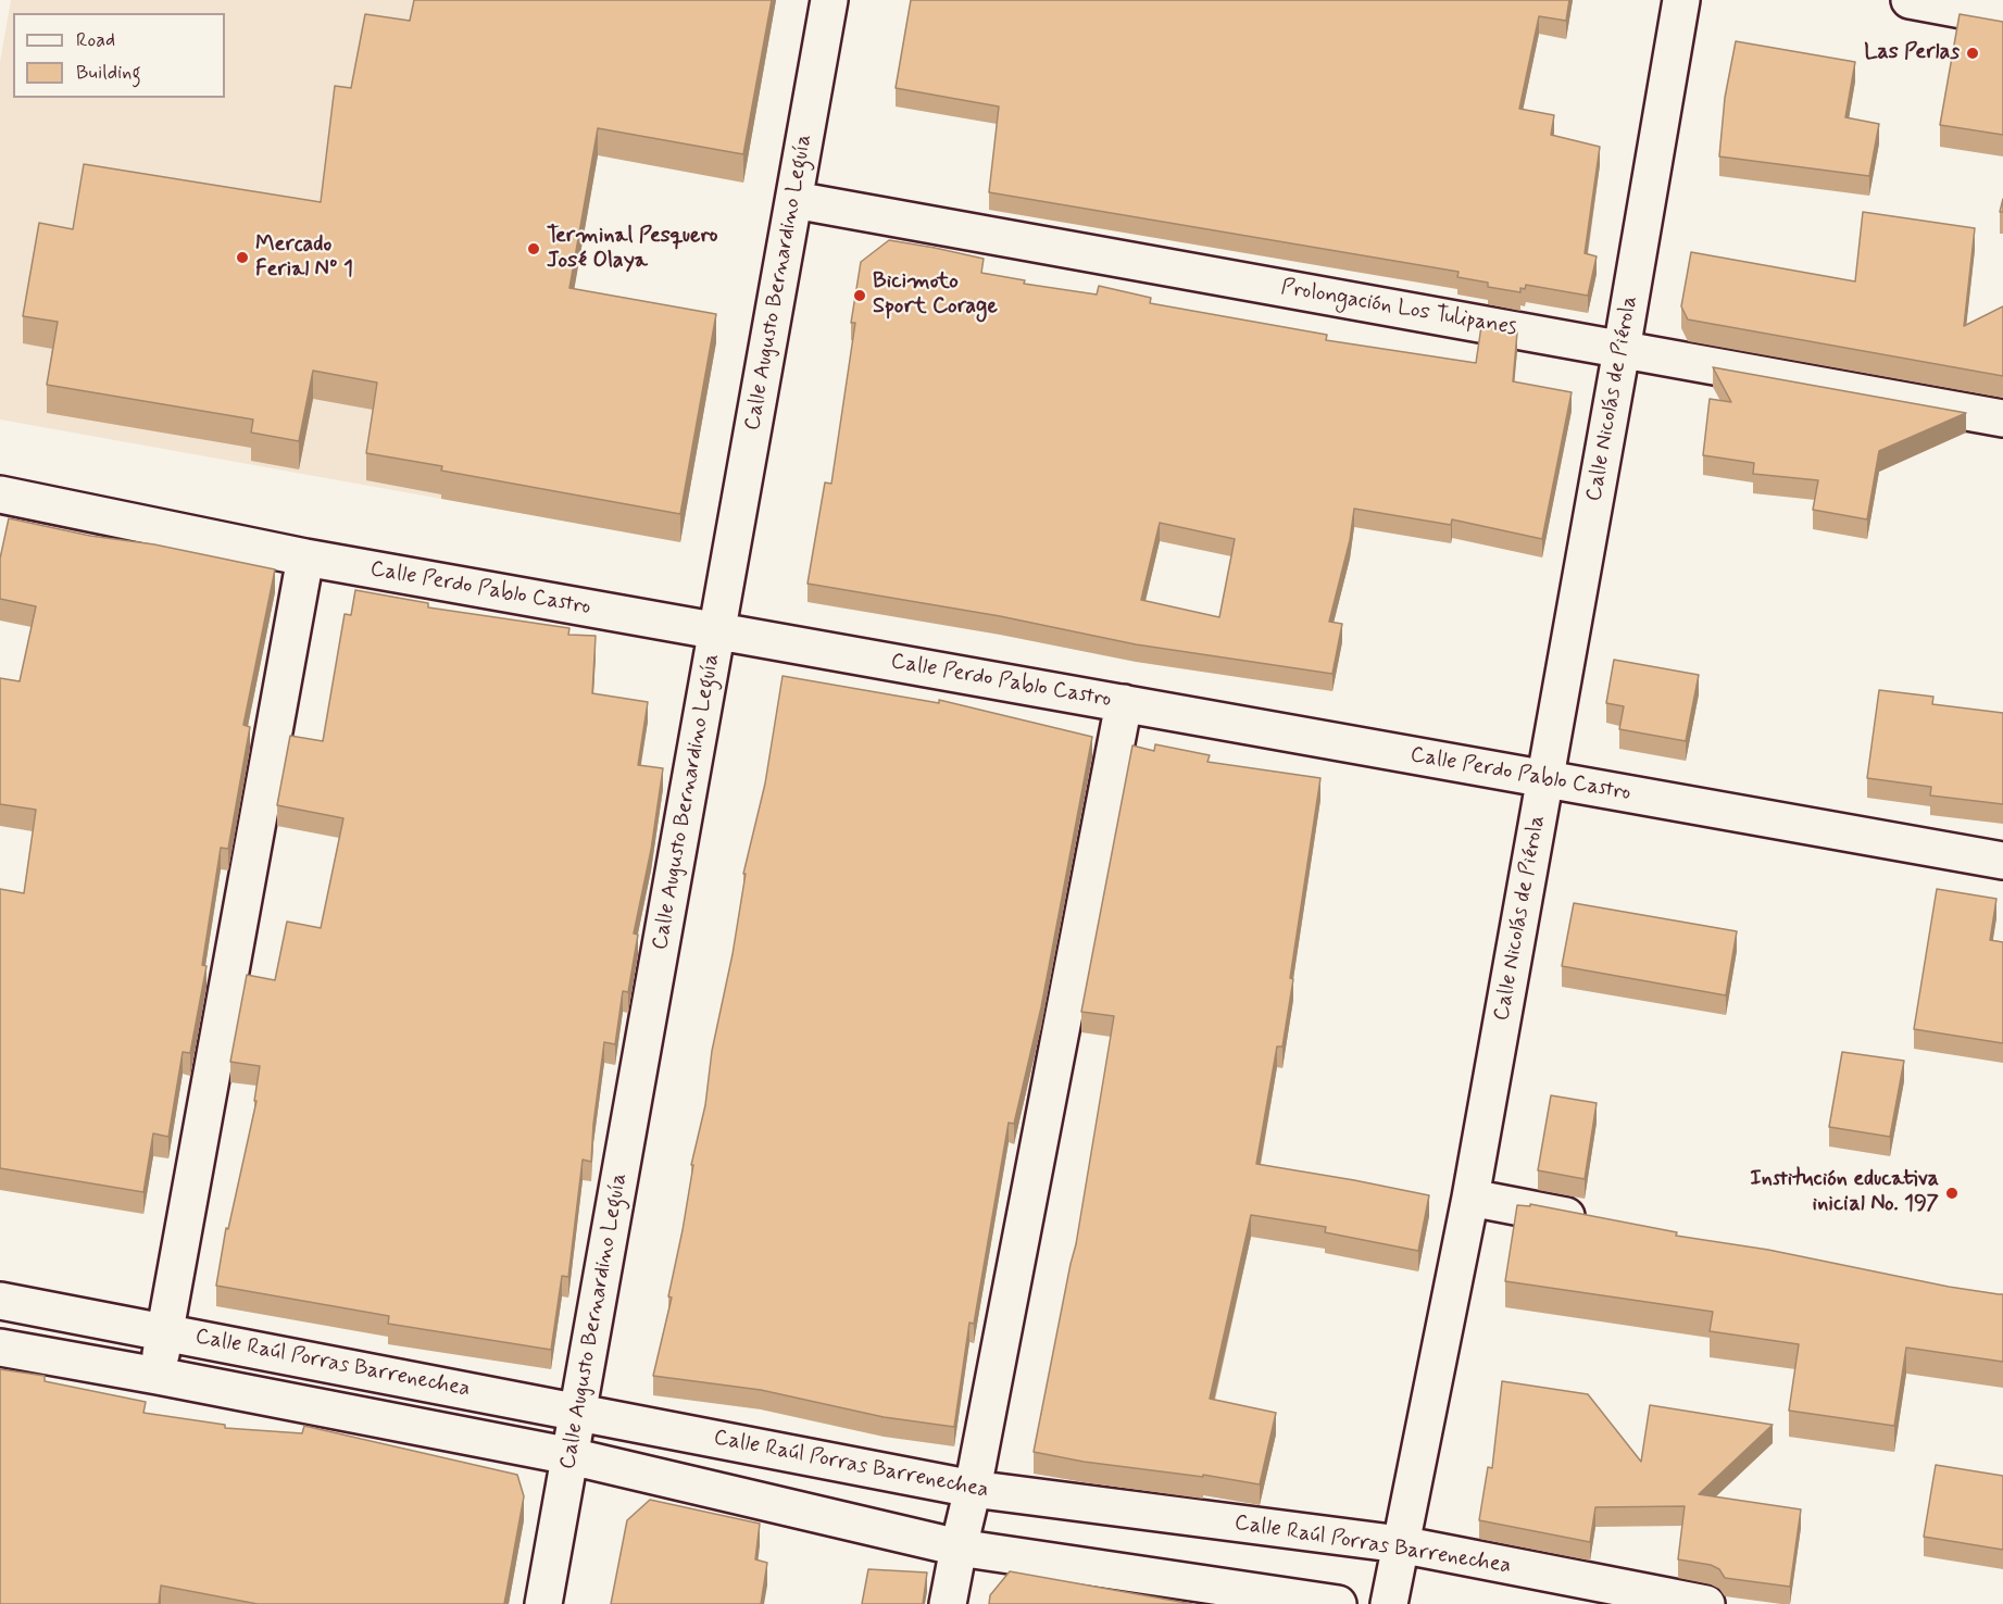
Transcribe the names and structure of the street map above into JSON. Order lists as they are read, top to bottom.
{
  "streets": {
    "street": [
      "Calle Augusto Bernardino Leguía",
      "Prolongación Los Tulipanes",
      "Calle Nicolás de Piérola",
      "Calle Perdo Pablo Castro",
      "Calle Raúl Porras Barrenechea"
    ]
  },
  "crossings": [
    ["Calle Augusto Bernardino Leguía", "Prolongación Los Tulipanes"],
    ["Calle Augusto Bernardino Leguía", "Calle Perdo Pablo Castro"],
    ["Calle Augusto Bernardino Leguía", "Calle Raúl Porras Barrenechea"],
    ["Prolongación Los Tulipanes", "Calle Nicolás de Piérola"],
    ["Calle Nicolás de Piérola", "Calle Perdo Pablo Castro"],
    ["Calle Nicolás de Piérola", "Calle Raúl Porras Barrenechea"]
  ],
  "places": [
    "Las Perlas",
    "Terminal Pesquero José Olaya",
    "Mercado Ferial Nº 1",
    "Bicimoto Sport Corage",
    "Institución educativa inicial No. 197"
  ],
  "legend": ["Road", "Building"]
}
